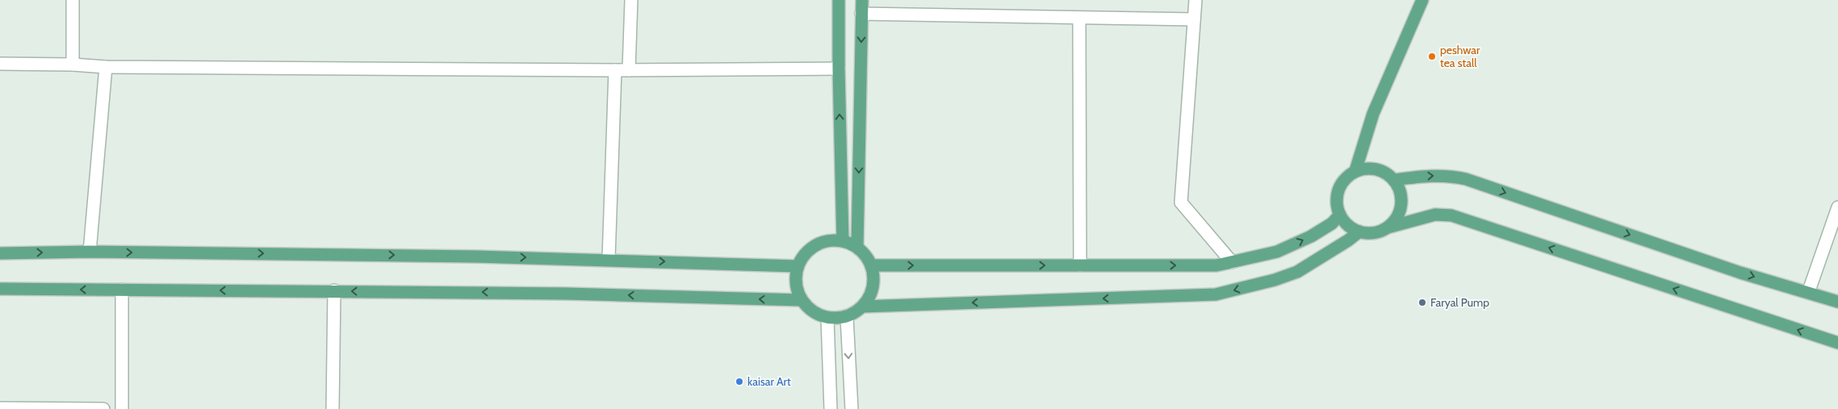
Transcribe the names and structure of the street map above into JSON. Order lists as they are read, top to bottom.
{
  "places": ["peshwar tea stall", "Faryal Pump", "kaisar Art"]
}
